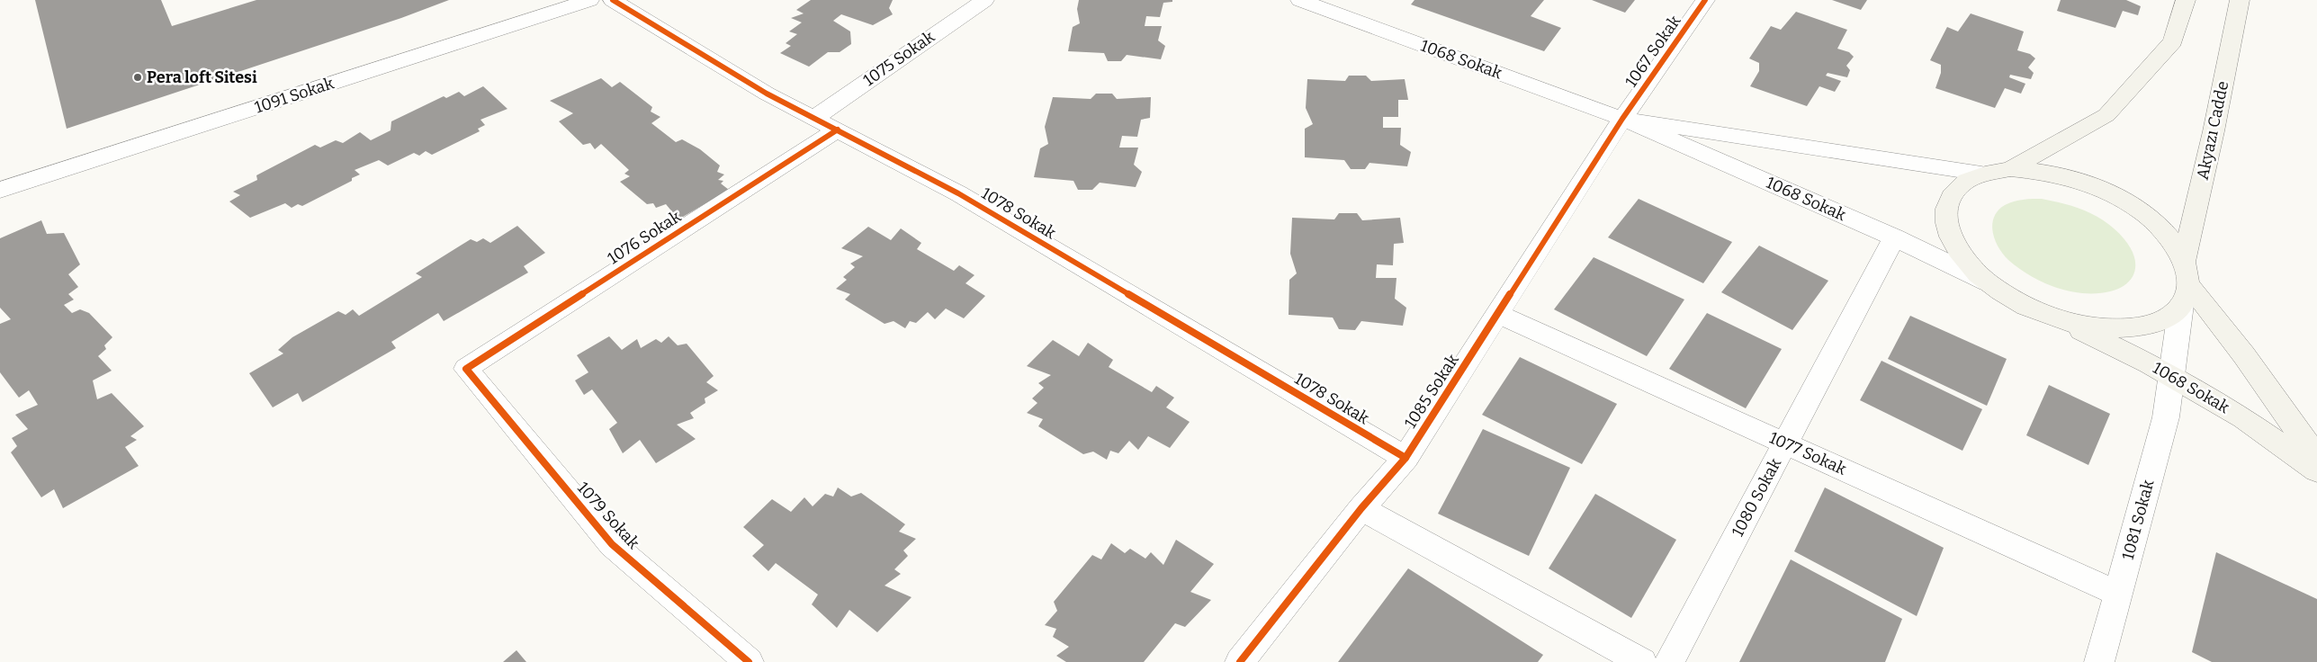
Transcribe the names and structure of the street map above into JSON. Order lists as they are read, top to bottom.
{
  "streets": {
    "main road": ["1068 Sokak", "Akyazı Cadde"],
    "street": [
      "1067 Sokak",
      "1075 Sokak",
      "1091 Sokak",
      "1078 Sokak",
      "1076 Sokak",
      "1085 Sokak",
      "1077 Sokak",
      "1080 Sokak",
      "1079 Sokak",
      "1081 Sokak"
    ]
  },
  "crossings": [
    ["1067 Sokak", "1068 Sokak"],
    ["1067 Sokak", "1085 Sokak"],
    ["1075 Sokak", "1078 Sokak"],
    ["1068 Sokak", "1085 Sokak"],
    ["1068 Sokak", "1080 Sokak"],
    ["1068 Sokak", "1081 Sokak"],
    ["Akyazı Cadde", "1081 Sokak"],
    ["1078 Sokak", "1076 Sokak"],
    ["1078 Sokak", "1085 Sokak"],
    ["1076 Sokak", "1079 Sokak"],
    ["1085 Sokak", "1077 Sokak"],
    ["1077 Sokak", "1080 Sokak"],
    ["1077 Sokak", "1081 Sokak"]
  ],
  "places": ["Pera loft Sitesi"]
}
